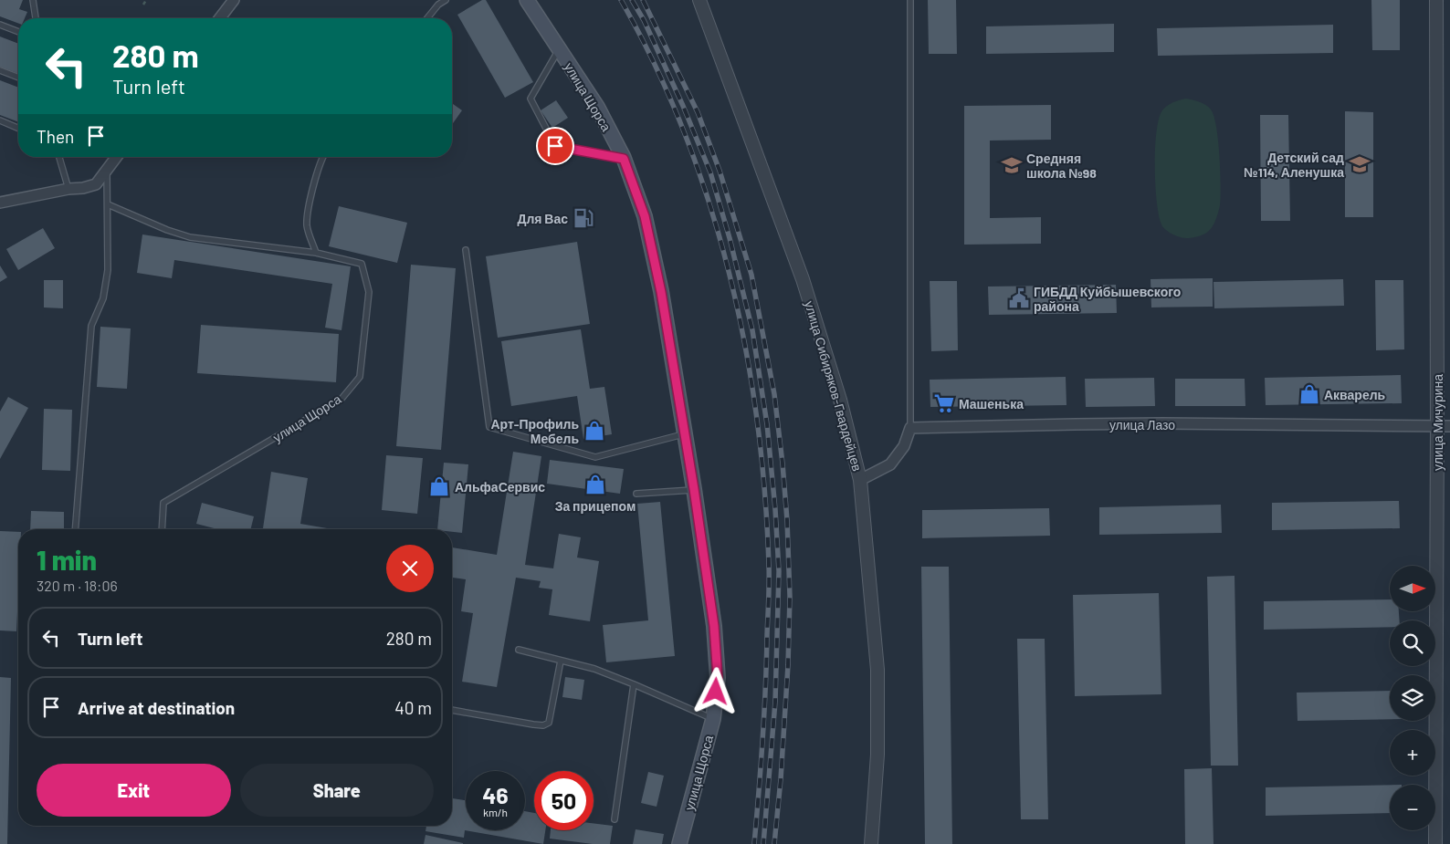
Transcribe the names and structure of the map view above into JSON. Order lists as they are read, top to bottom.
{
  "streets": {
    "main road": ["улица Щорса"],
    "street": ["улица Сибиряков-Гвардейцев", "улица Мичурина", "улица Лазо"]
  },
  "crossings": [
    ["улица Мичурина", "улица Лазо"]
  ],
  "places": {
    "school or university": ["Детский сад №114, Аленушка", "Средняя школа №98"],
    "fuel station": ["Для Вас"],
    "public building": ["ГИБДД Куйбышевского района"],
    "shop": [
      "Акварель",
      "Арт-Профиль Мебель",
      "За прицепом",
      "АльфаСервис"
    ],
    "supermarket": ["Машенька"]
  },
  "north": "right",
  "page": {
    "turn": ["280 m", "Turn left"],
    "then": "Then",
    "heading": ["1 min", "320 m · 18:06"],
    "map_buttons": ["+", "−"],
    "list": [
      {
        "name": "Turn left",
        "value": "280 m"
      },
      {
        "name": "Arrive at destination",
        "value": "40 m"
      }
    ],
    "buttons": ["Exit", "Share"],
    "speed": "46 km/h",
    "limit": "50"
  }
}
